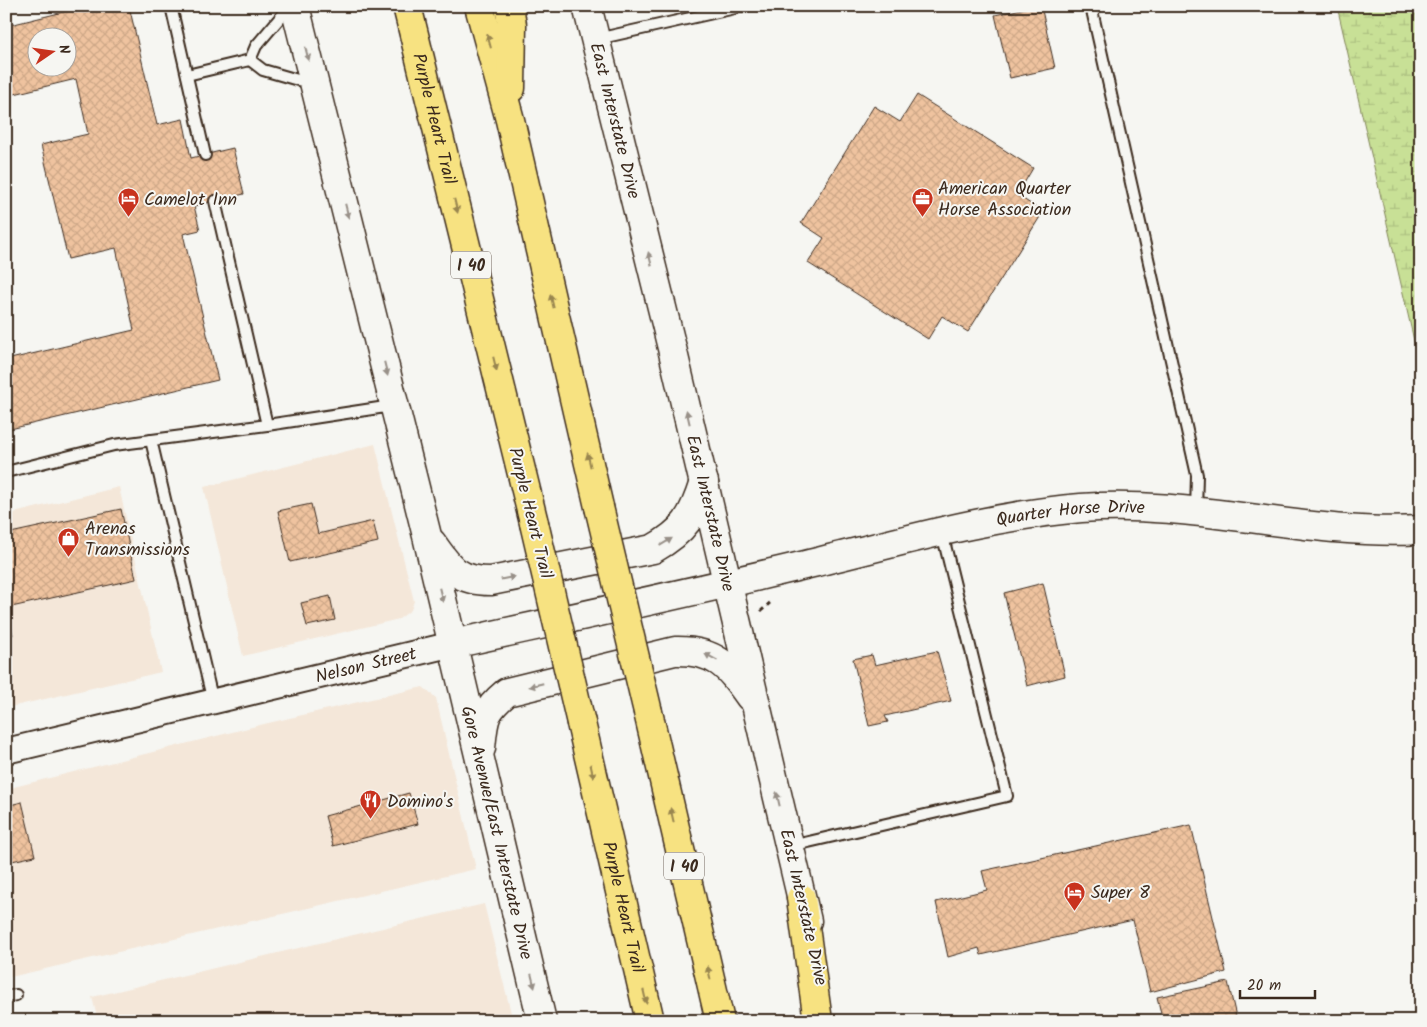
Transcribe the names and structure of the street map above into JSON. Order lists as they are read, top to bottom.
{
  "streets": {
    "highway": ["Purple Heart Trail", "I 40"],
    "main road": [
      "East Interstate Drive",
      "Quarter Horse Drive",
      "Nelson Street",
      "Gore Avenue/East Interstate Drive"
    ]
  },
  "crossings": [
    ["East Interstate Drive", "Quarter Horse Drive"],
    ["East Interstate Drive", "Nelson Street"],
    ["Quarter Horse Drive", "Nelson Street"],
    ["Nelson Street", "Gore Avenue/East Interstate Drive"]
  ],
  "one_way": ["East Interstate Drive", "Gore Avenue/East Interstate Drive"],
  "places": {
    "office": ["American Quarter Horse Association"],
    "hotel": ["Camelot Inn", "Super 8"],
    "shop": ["Arenas Transmissions"],
    "restaurant": ["Domino's"]
  },
  "scale_bar": "20 m",
  "north": "right"
}
